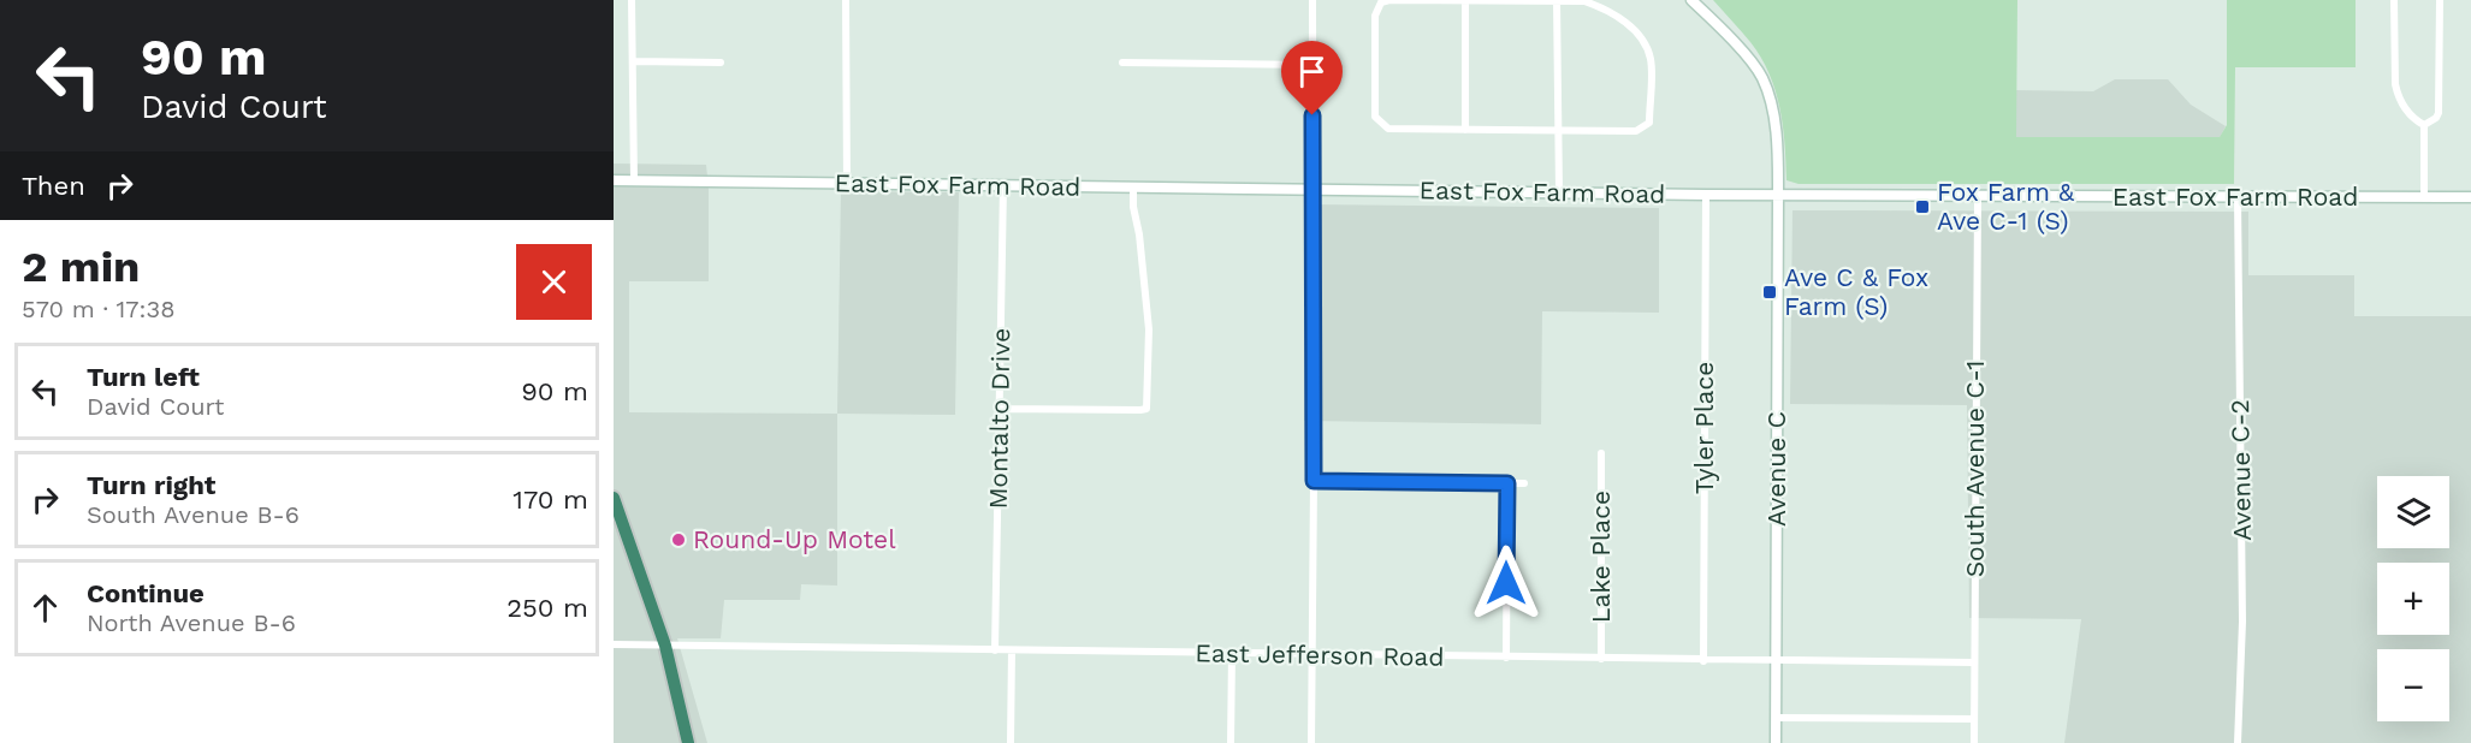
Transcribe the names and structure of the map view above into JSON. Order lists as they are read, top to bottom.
{
  "streets": {
    "main road": ["East Fox Farm Road", "Avenue C"],
    "street": [
      "Montalto Drive",
      "Tyler Place",
      "South Avenue C-1",
      "Avenue C-2",
      "Lake Place",
      "East Jefferson Road"
    ]
  },
  "crossings": [
    ["East Fox Farm Road", "Montalto Drive"],
    ["East Fox Farm Road", "Tyler Place"],
    ["East Fox Farm Road", "Avenue C"],
    ["East Fox Farm Road", "South Avenue C-1"],
    ["East Fox Farm Road", "Avenue C-2"],
    ["Montalto Drive", "East Jefferson Road"],
    ["Tyler Place", "East Jefferson Road"],
    ["Avenue C", "East Jefferson Road"],
    ["South Avenue C-1", "East Jefferson Road"],
    ["Lake Place", "East Jefferson Road"]
  ],
  "places": {
    "transit": ["Fox Farm & Ave C-1 (S)", "Ave C & Fox Farm (S)"],
    "other": ["Round-Up Motel"]
  },
  "page": {
    "turn": ["90 m", "David Court"],
    "then": "Then",
    "heading": ["2 min", "570 m · 17:38"],
    "list": [
      {
        "name": "Turn left",
        "note": "David Court",
        "value": "90 m"
      },
      {
        "name": "Turn right",
        "note": "South Avenue B-6",
        "value": "170 m"
      },
      {
        "name": "Continue",
        "note": "North Avenue B-6",
        "value": "250 m"
      }
    ],
    "map_buttons": ["+", "−"]
  }
}
